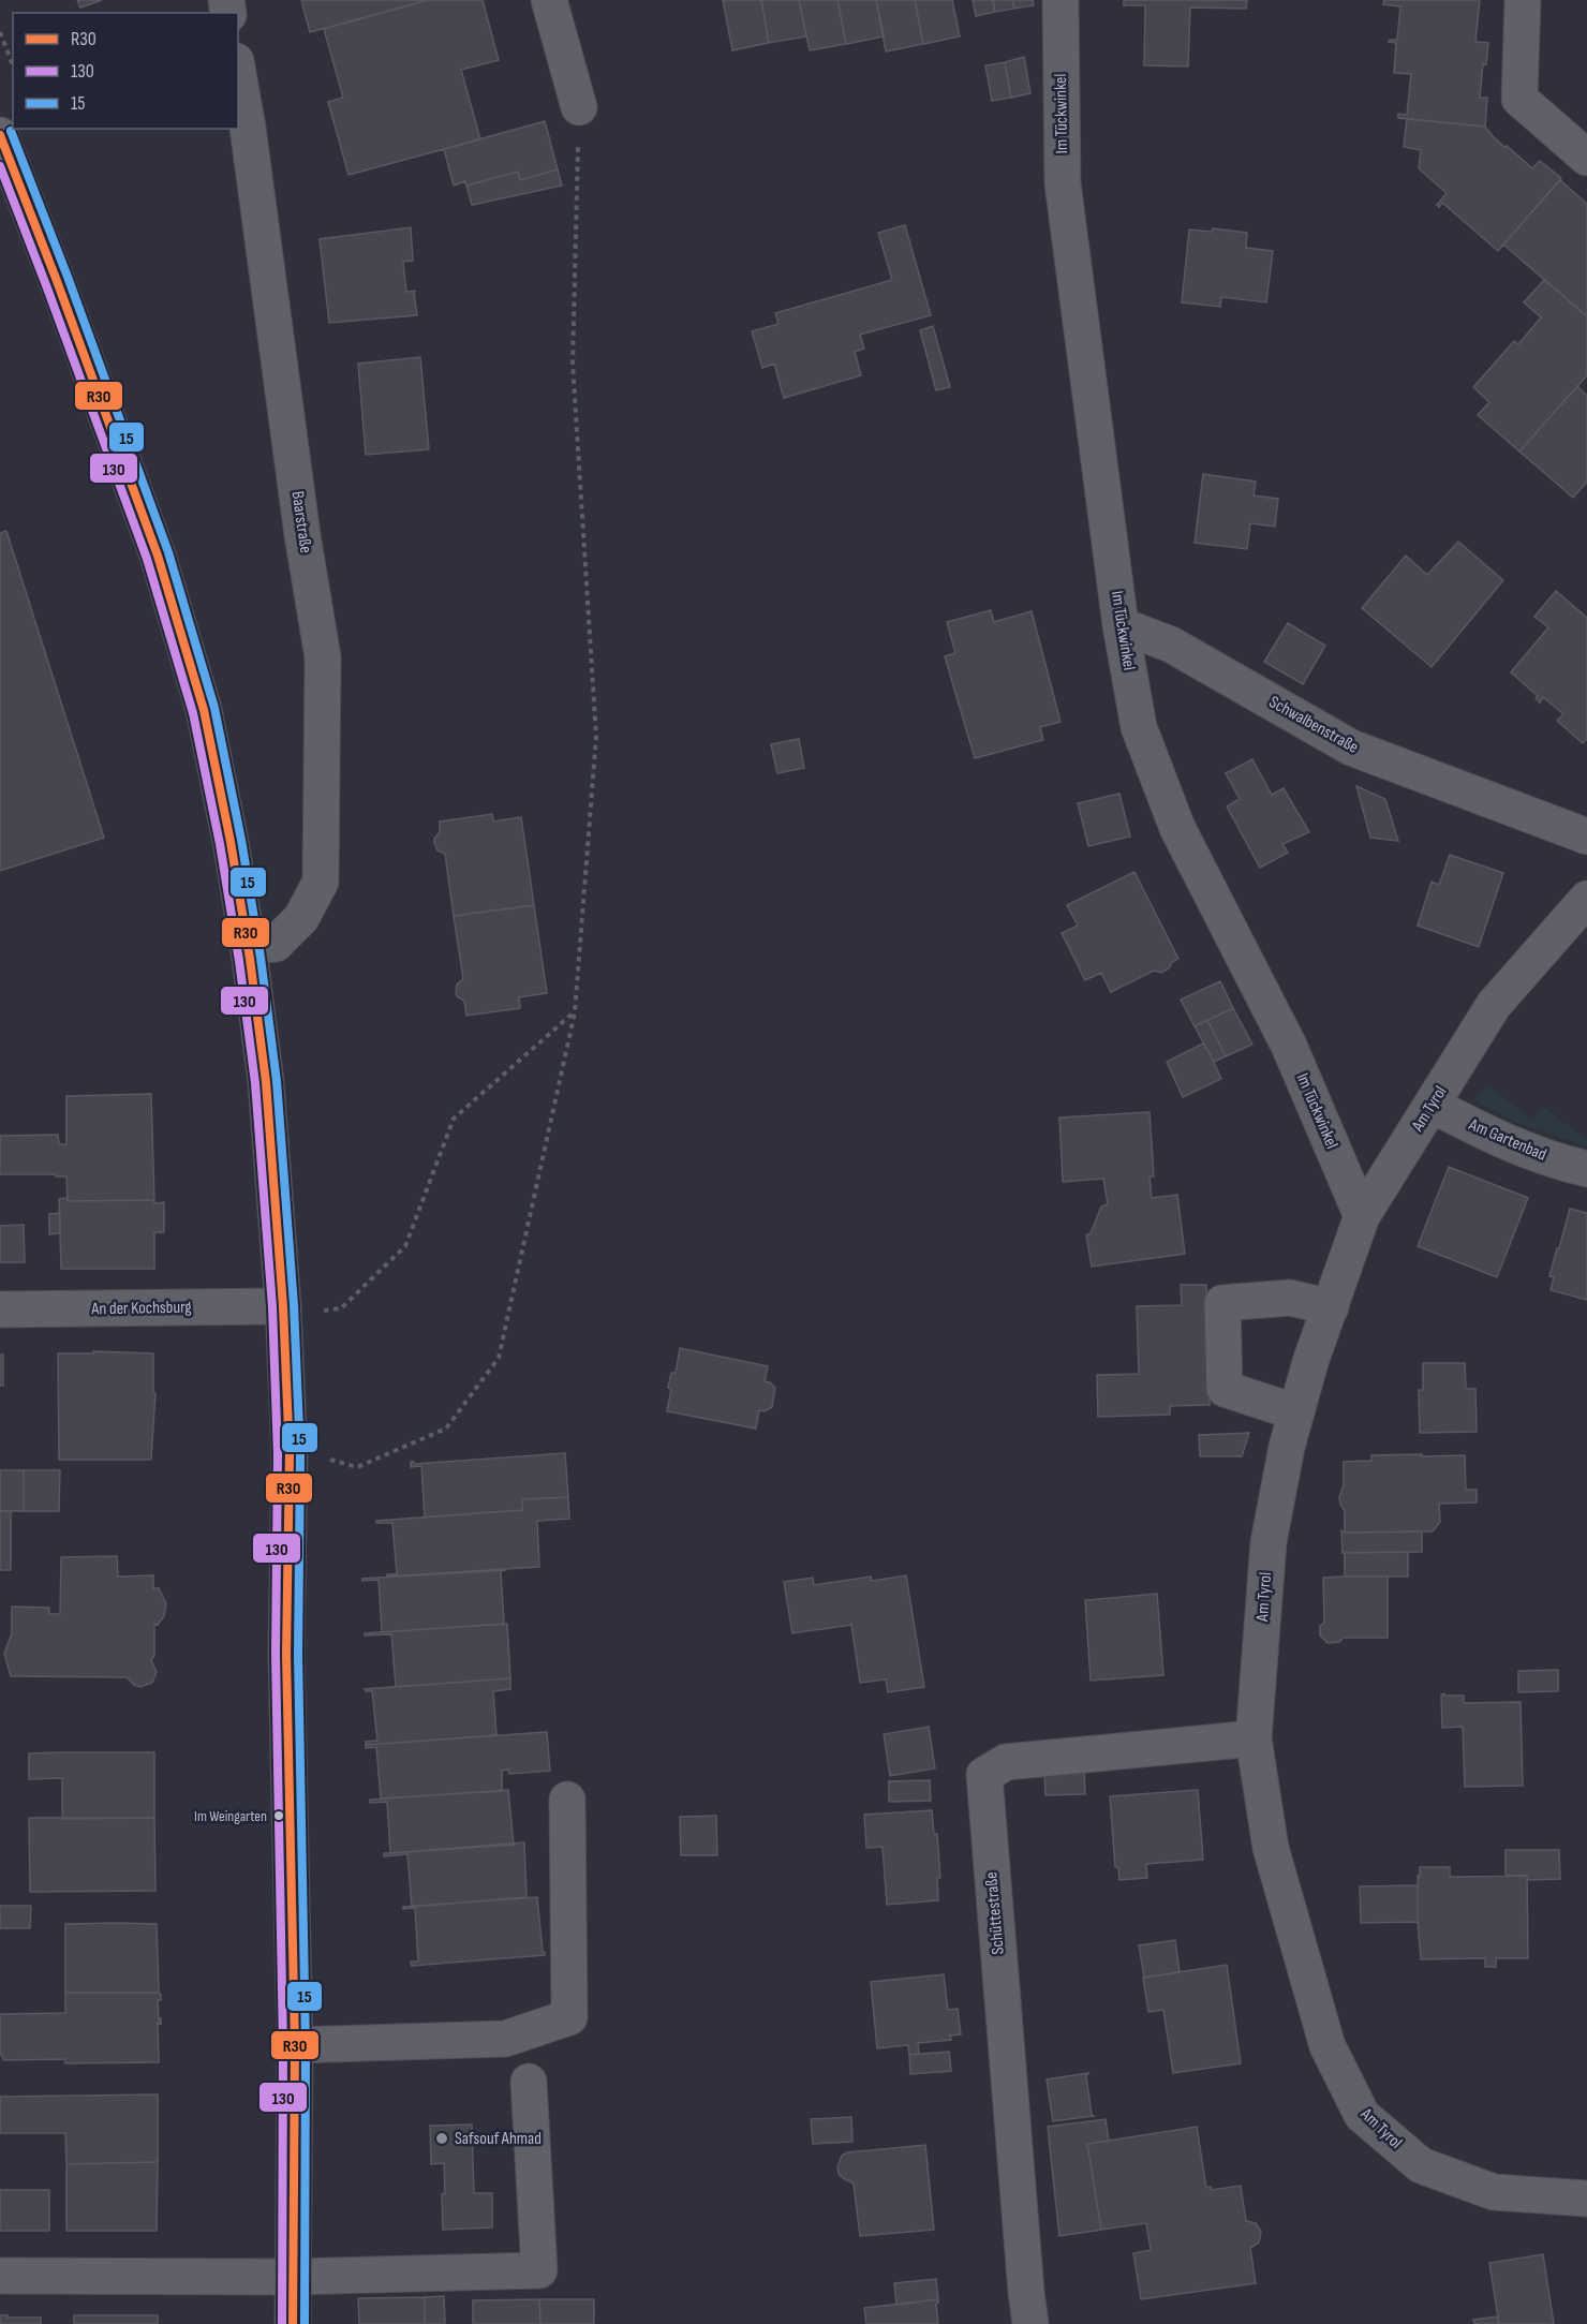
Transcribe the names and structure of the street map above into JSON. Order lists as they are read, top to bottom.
{
  "streets": {
    "street": [
      "Im Tückwinkel",
      "Baarstraße",
      "Schwalbenstraße",
      "Am Tyrol",
      "Am Gartenbad",
      "An der Kochsburg",
      "Schüttestraße"
    ]
  },
  "crossings": [
    ["Im Tückwinkel", "Schwalbenstraße"],
    ["Im Tückwinkel", "Am Tyrol"],
    ["Am Tyrol", "Am Gartenbad"],
    ["Am Tyrol", "Schüttestraße"]
  ],
  "places": ["Im Weingarten", "Safsouf Ahmad"],
  "lines": ["transit line 15", "transit line R30", "transit line 130"],
  "legend": ["R30", "130", "15"]
}
